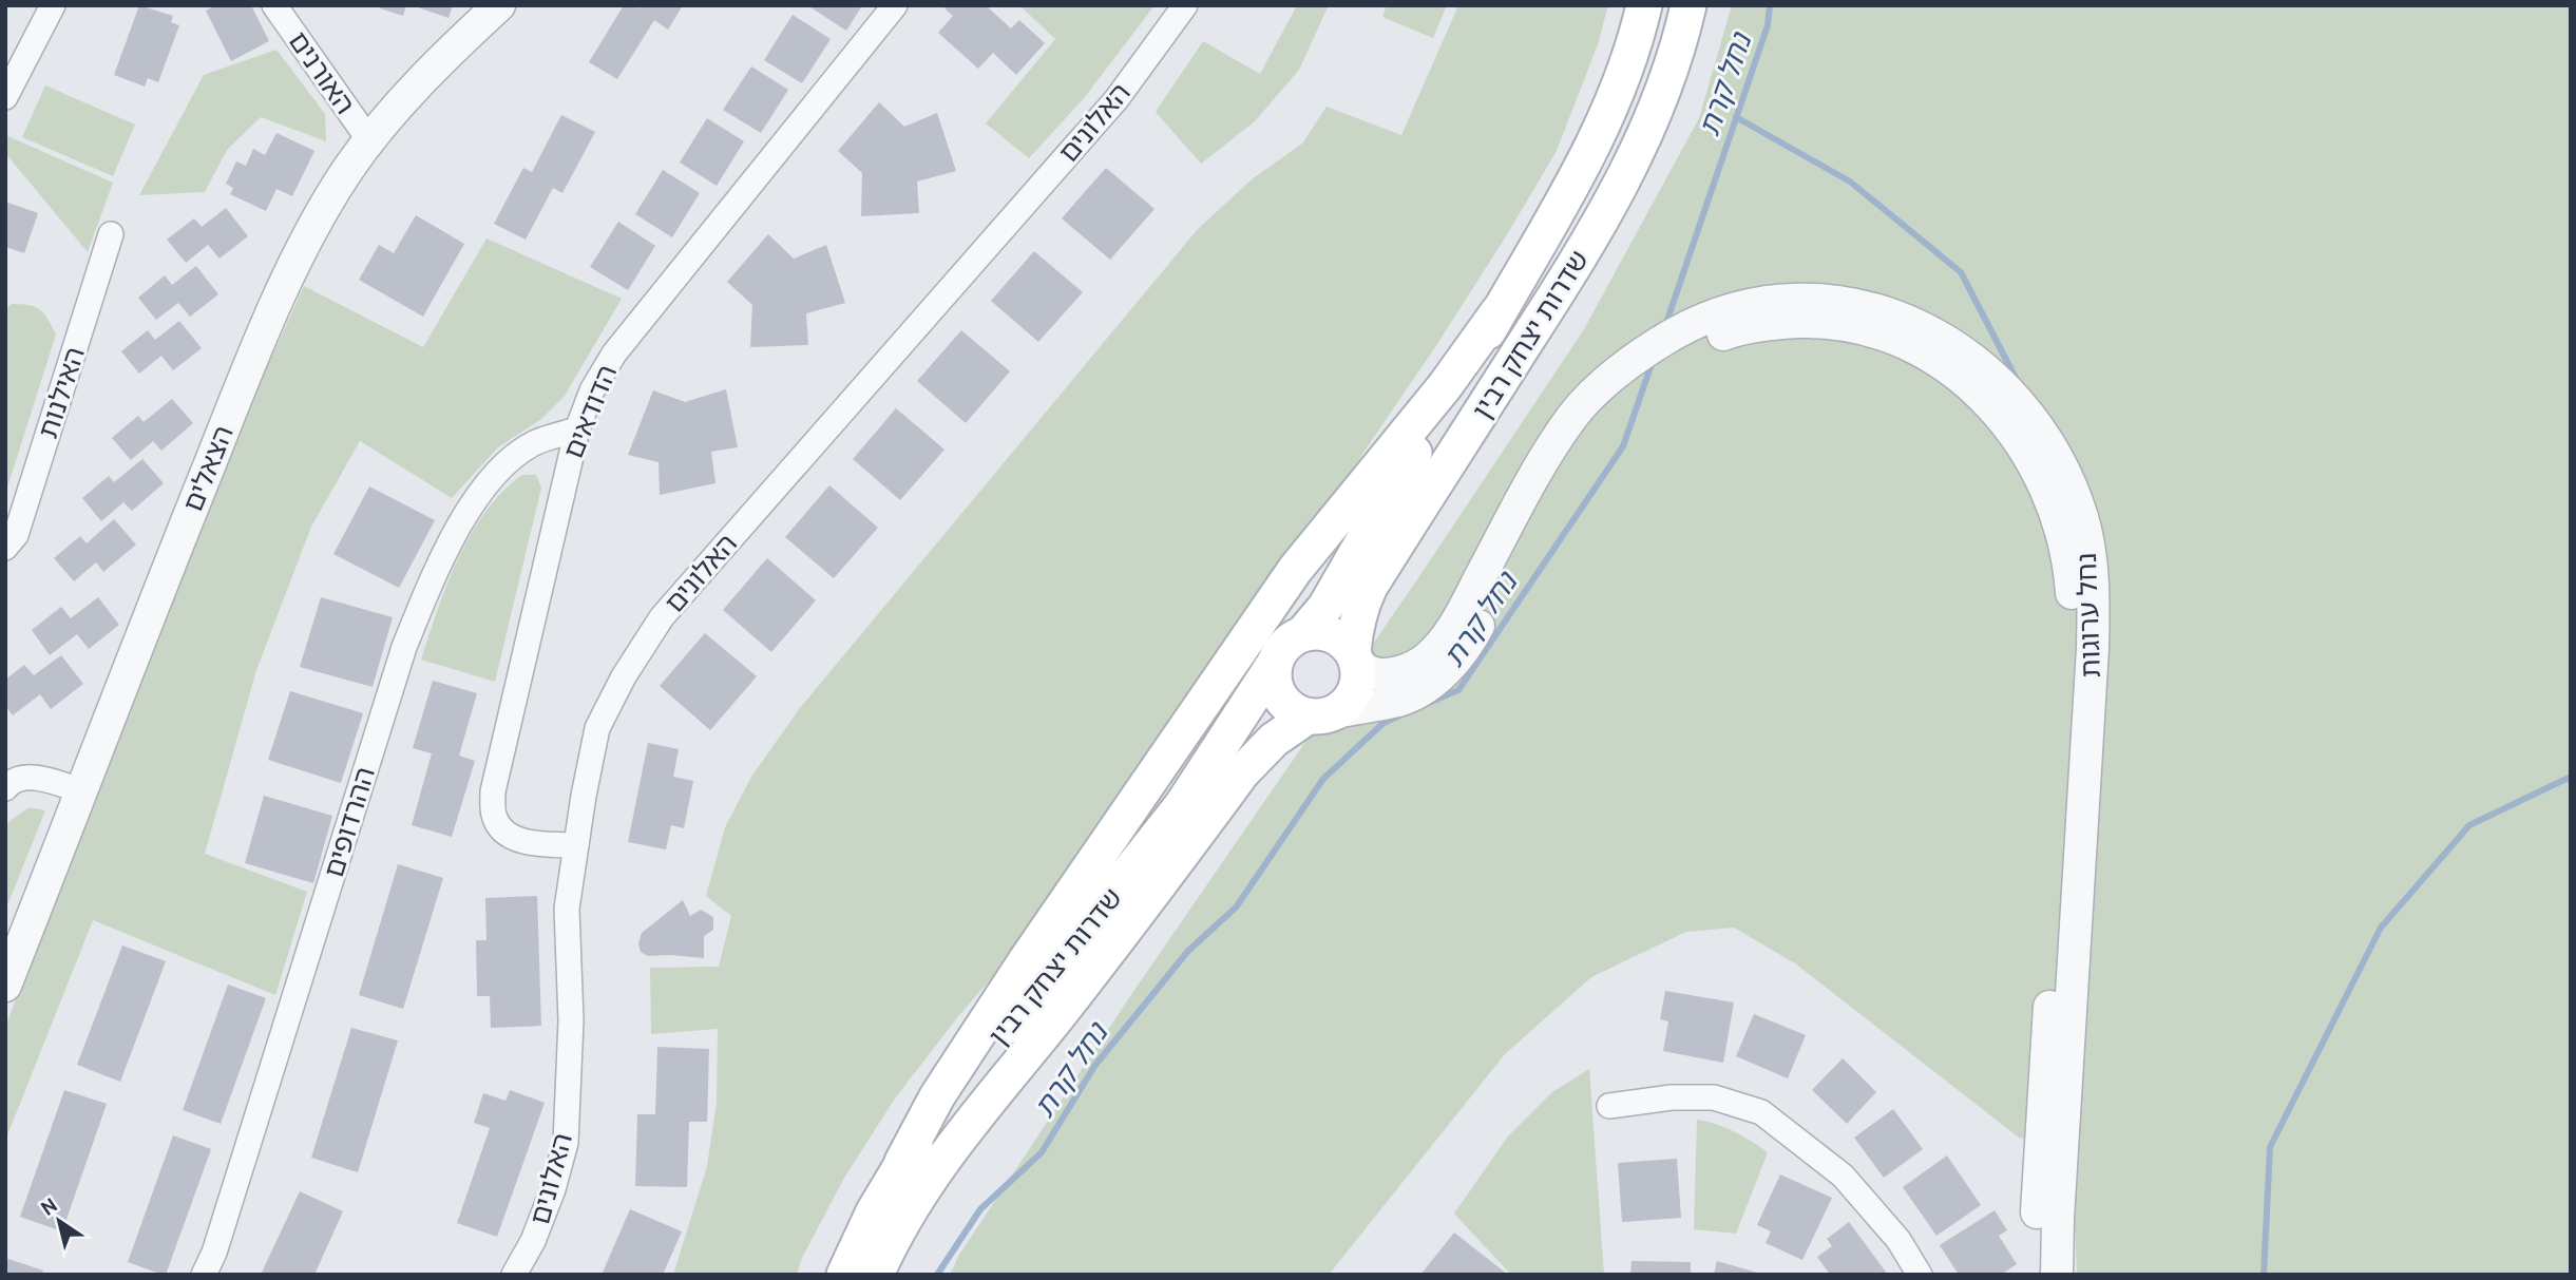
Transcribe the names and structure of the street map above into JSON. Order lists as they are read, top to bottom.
{
  "streets": {
    "main road": ["שדרות יצחק רבין"],
    "street": [
      "האורנים",
      "האלונים",
      "האילנות",
      "הדודאים",
      "הצאלים",
      "נחל ערוגות",
      "ההרדופים"
    ]
  },
  "crossings": [
    ["האורנים", "הצאלים"],
    ["האלונים", "הדודאים"],
    ["שדרות יצחק רבין", "נחל ערוגות"],
    ["הדודאים", "ההרדופים"]
  ],
  "water": ["נחל קרת"],
  "north": "top left"
}
